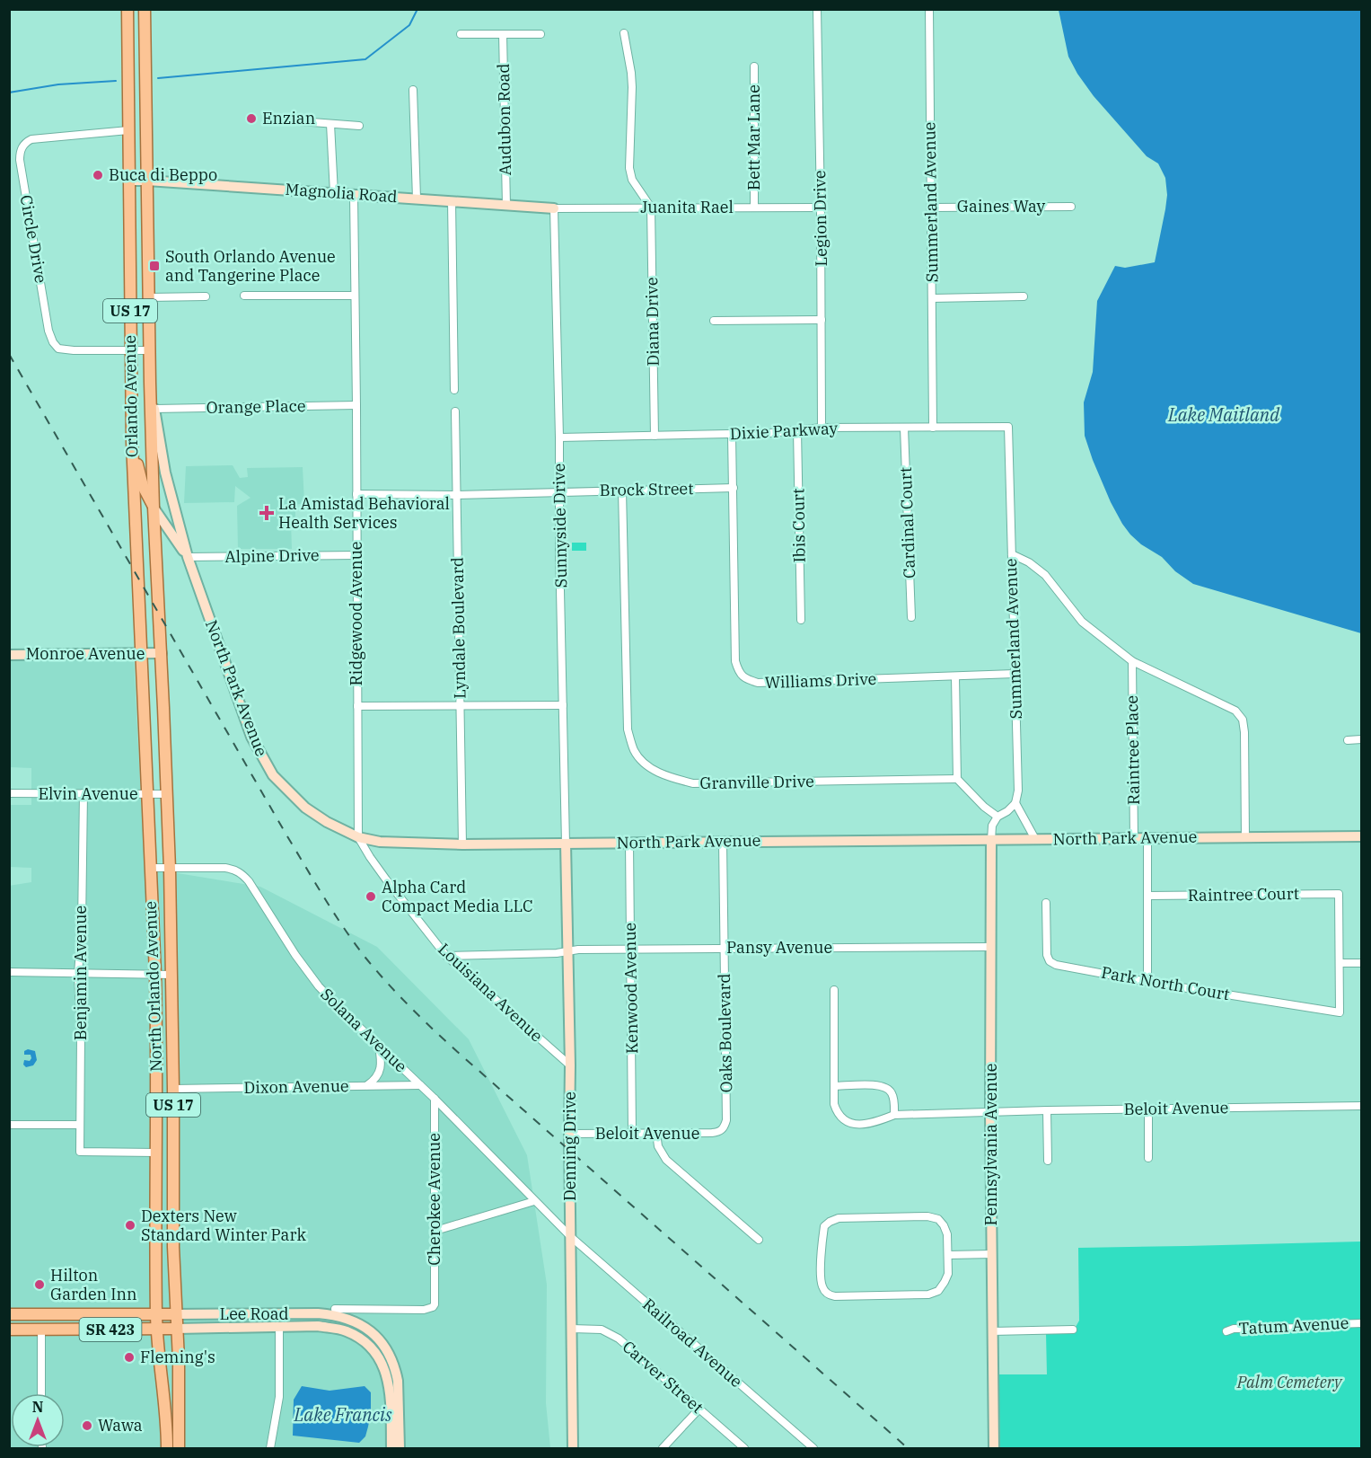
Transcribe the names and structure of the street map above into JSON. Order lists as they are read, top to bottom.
{
  "streets": {
    "main road": [
      "US 17",
      "Orlando Avenue",
      "North Orlando Avenue",
      "Lee Road",
      "SR 423"
    ],
    "street": [
      "Audubon Road",
      "Bett Mar Lane",
      "Magnolia Road",
      "Summerland Avenue",
      "Gaines Way",
      "Juanita Rael",
      "Legion Drive",
      "Circle Drive",
      "Diana Drive",
      "Orange Place",
      "Dixie Parkway",
      "Brock Street",
      "Cardinal Court",
      "Sunnyside Drive",
      "Ibis Court",
      "Alpine Drive",
      "Ridgewood Avenue",
      "Lyndale Boulevard",
      "Monroe Avenue",
      "Williams Drive",
      "North Park Avenue",
      "Raintree Place",
      "Granville Drive",
      "Elvin Avenue",
      "Raintree Court",
      "Pansy Avenue",
      "Benjamin Avenue",
      "Park North Court",
      "Kenwood Avenue",
      "Louisiana Avenue",
      "Solana Avenue",
      "Oaks Boulevard",
      "Dixon Avenue",
      "Beloit Avenue",
      "Pennsylvania Avenue",
      "Denning Drive",
      "Cherokee Avenue",
      "Tatum Avenue",
      "Railroad Avenue",
      "Carver Street"
    ]
  },
  "crossings": [
    ["Audubon Road", "Magnolia Road"],
    ["Bett Mar Lane", "Juanita Rael"],
    ["Magnolia Road", "Juanita Rael"],
    ["Magnolia Road", "Orlando Avenue"],
    ["Magnolia Road", "Sunnyside Drive"],
    ["Magnolia Road", "Ridgewood Avenue"],
    ["Summerland Avenue", "Gaines Way"],
    ["Summerland Avenue", "Dixie Parkway"],
    ["Summerland Avenue", "Williams Drive"],
    ["Juanita Rael", "Legion Drive"],
    ["Juanita Rael", "Diana Drive"],
    ["Juanita Rael", "Sunnyside Drive"],
    ["Legion Drive", "Dixie Parkway"],
    ["Circle Drive", "Orlando Avenue"],
    ["Diana Drive", "Dixie Parkway"],
    ["Orlando Avenue", "Monroe Avenue"],
    ["Orlando Avenue", "North Park Avenue"],
    ["Orlando Avenue", "North Orlando Avenue"],
    ["Orange Place", "Ridgewood Avenue"],
    ["Orange Place", "North Park Avenue"],
    ["Dixie Parkway", "Cardinal Court"],
    ["Dixie Parkway", "Sunnyside Drive"],
    ["Dixie Parkway", "Ibis Court"],
    ["Dixie Parkway", "Williams Drive"],
    ["Brock Street", "Sunnyside Drive"],
    ["Brock Street", "Williams Drive"],
    ["Brock Street", "Granville Drive"],
    ["Sunnyside Drive", "North Park Avenue"],
    ["Sunnyside Drive", "Denning Drive"],
    ["Alpine Drive", "Ridgewood Avenue"],
    ["Alpine Drive", "North Park Avenue"],
    ["Ridgewood Avenue", "North Park Avenue"],
    ["Ridgewood Avenue", "Louisiana Avenue"],
    ["Lyndale Boulevard", "North Park Avenue"],
    ["Monroe Avenue", "North Orlando Avenue"],
    ["North Park Avenue", "Raintree Place"],
    ["North Park Avenue", "Kenwood Avenue"],
    ["North Park Avenue", "Louisiana Avenue"],
    ["North Park Avenue", "Oaks Boulevard"],
    ["North Park Avenue", "Pennsylvania Avenue"],
    ["North Park Avenue", "Denning Drive"],
    ["Elvin Avenue", "Benjamin Avenue"],
    ["Elvin Avenue", "North Orlando Avenue"],
    ["Raintree Court", "Park North Court"],
    ["Pansy Avenue", "Kenwood Avenue"],
    ["Pansy Avenue", "Louisiana Avenue"],
    ["Pansy Avenue", "Oaks Boulevard"],
    ["Pansy Avenue", "Pennsylvania Avenue"],
    ["Pansy Avenue", "Denning Drive"],
    ["Benjamin Avenue", "North Orlando Avenue"],
    ["North Orlando Avenue", "Solana Avenue"],
    ["North Orlando Avenue", "Dixon Avenue"],
    ["North Orlando Avenue", "Lee Road"],
    ["Kenwood Avenue", "Beloit Avenue"],
    ["Louisiana Avenue", "Denning Drive"],
    ["Solana Avenue", "Dixon Avenue"],
    ["Solana Avenue", "Denning Drive"],
    ["Solana Avenue", "Cherokee Avenue"],
    ["Solana Avenue", "Railroad Avenue"],
    ["Oaks Boulevard", "Beloit Avenue"],
    ["Beloit Avenue", "Pennsylvania Avenue"],
    ["Beloit Avenue", "Denning Drive"],
    ["Denning Drive", "Railroad Avenue"],
    ["Denning Drive", "Carver Street"]
  ],
  "water": ["Lake Maitland", "Lake Francis"],
  "parks": ["Palm Cemetery"],
  "places": {
    "other": [
      "Enzian",
      "Buca di Beppo",
      "Alpha Card Compact Media LLC",
      "Dexters New Standard Winter Park",
      "Hilton Garden Inn",
      "Fleming's",
      "Wawa"
    ],
    "transit": ["South Orlando Avenue and Tangerine Place"],
    "health": ["La Amistad Behavioral Health Services"]
  },
  "north": "top"
}
